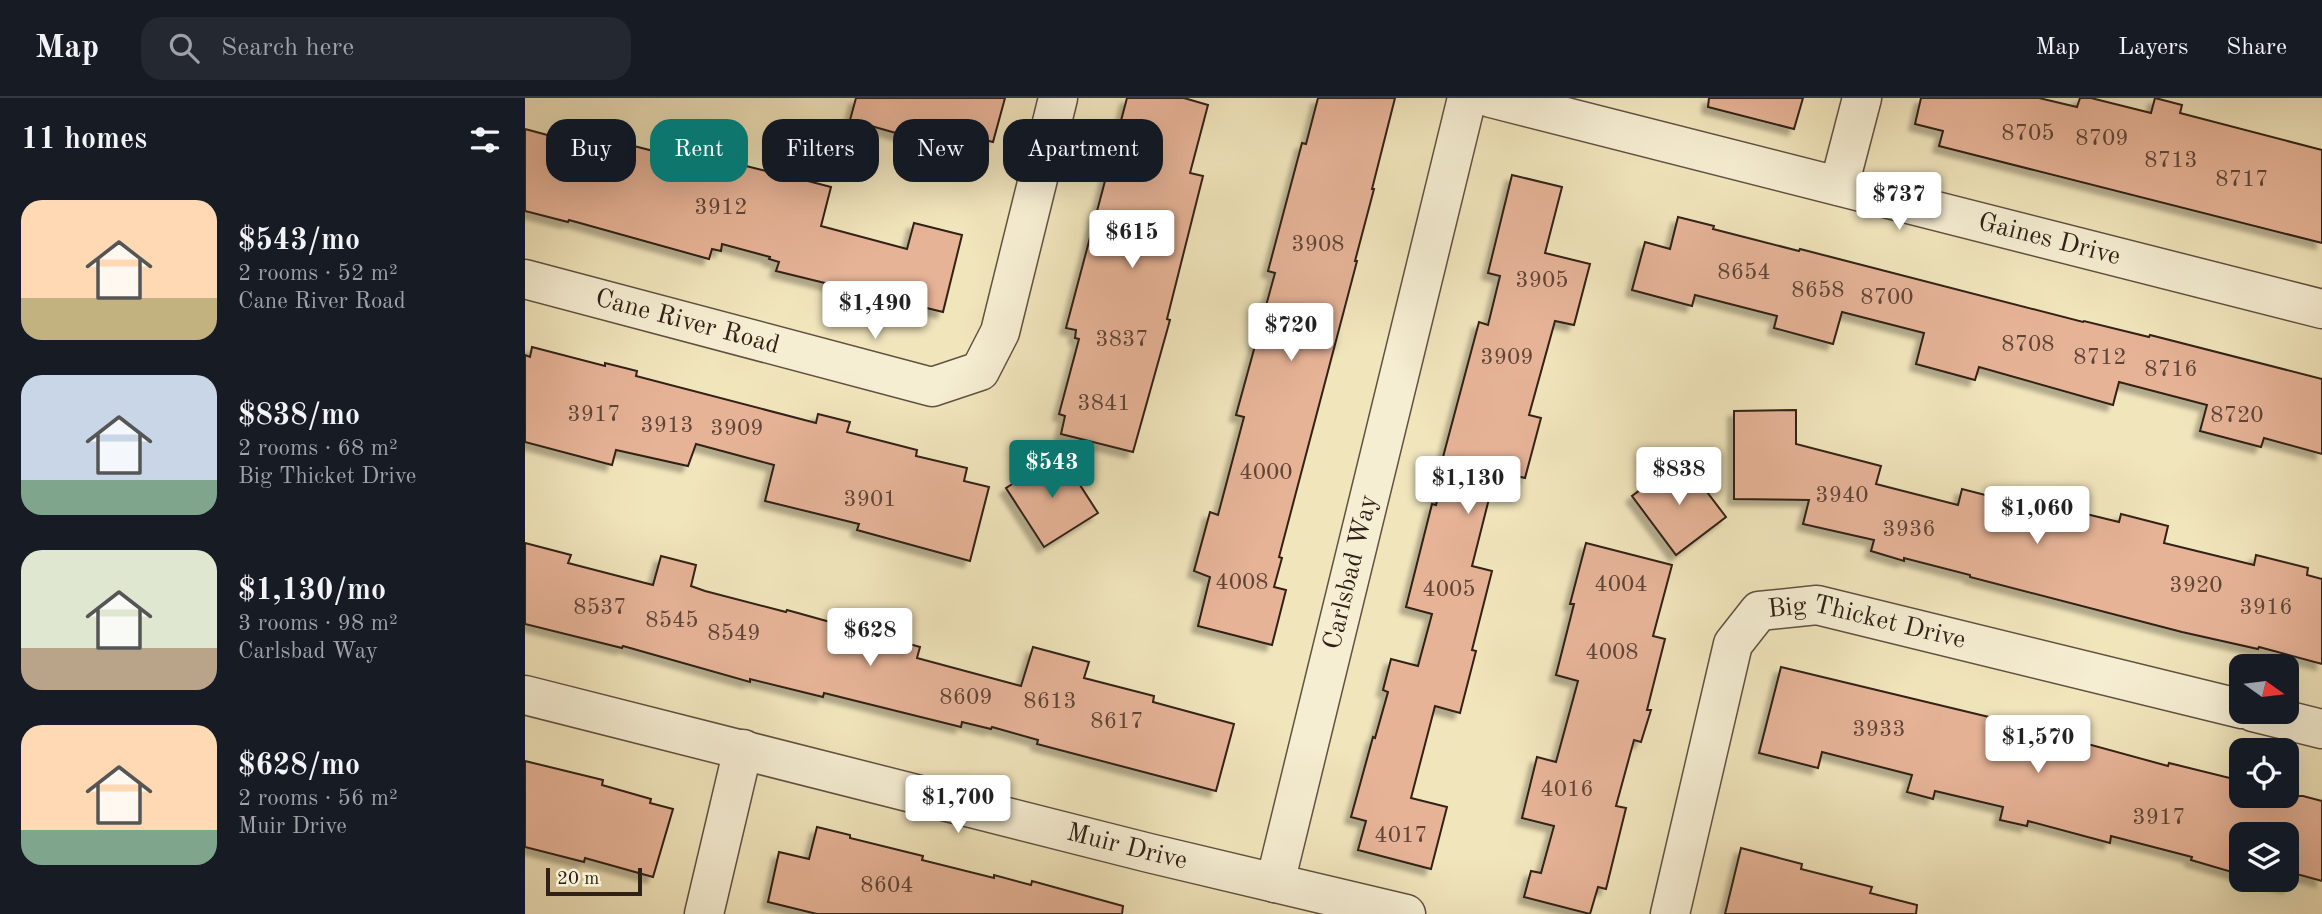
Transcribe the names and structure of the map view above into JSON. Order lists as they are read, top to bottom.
{
  "streets": {
    "street": [
      "Gaines Drive",
      "Cane River Road",
      "Carlsbad Way",
      "Big Thicket Drive",
      "Muir Drive"
    ]
  },
  "crossings": [
    ["Carlsbad Way", "Muir Drive"]
  ],
  "house_numbers": [
    "8705",
    "8709",
    "8713",
    "8717",
    "3912",
    "3908",
    "8654",
    "3905",
    "8658",
    "8700",
    "3837",
    "8708",
    "3909",
    "8712",
    "8716",
    "3841",
    "3917",
    "8720",
    "3913",
    "3909",
    "4000",
    "3940",
    "3901",
    "3936",
    "4008",
    "4004",
    "3920",
    "4005",
    "8537",
    "3916",
    "8545",
    "8549",
    "4008",
    "8609",
    "8613",
    "8617",
    "3933",
    "4016",
    "3917",
    "4017",
    "8604"
  ],
  "scale_bar": "20 m",
  "north": "right",
  "page": {
    "header": "Map",
    "search": "Search here",
    "nav": ["Map", "Layers", "Share"],
    "heading": "11 homes",
    "chip": [
      "Buy",
      "Rent",
      "Filters",
      "New",
      "Apartment"
    ],
    "price": [
      "$737",
      "$615",
      "$1,490",
      "$720",
      "$543",
      "$838",
      "$1,130",
      "$1,060",
      "$628",
      "$1,570",
      "$1,700"
    ],
    "list": [
      {
        "name": "$543/mo",
        "note": "2 rooms · 52 m² · Cane River Road"
      },
      {
        "name": "$838/mo",
        "note": "2 rooms · 68 m² · Big Thicket Drive"
      },
      {
        "name": "$1,130/mo",
        "note": "3 rooms · 98 m² · Carlsbad Way"
      },
      {
        "name": "$628/mo",
        "note": "2 rooms · 56 m² · Muir Drive"
      }
    ],
    "scale": "20 m"
  }
}
